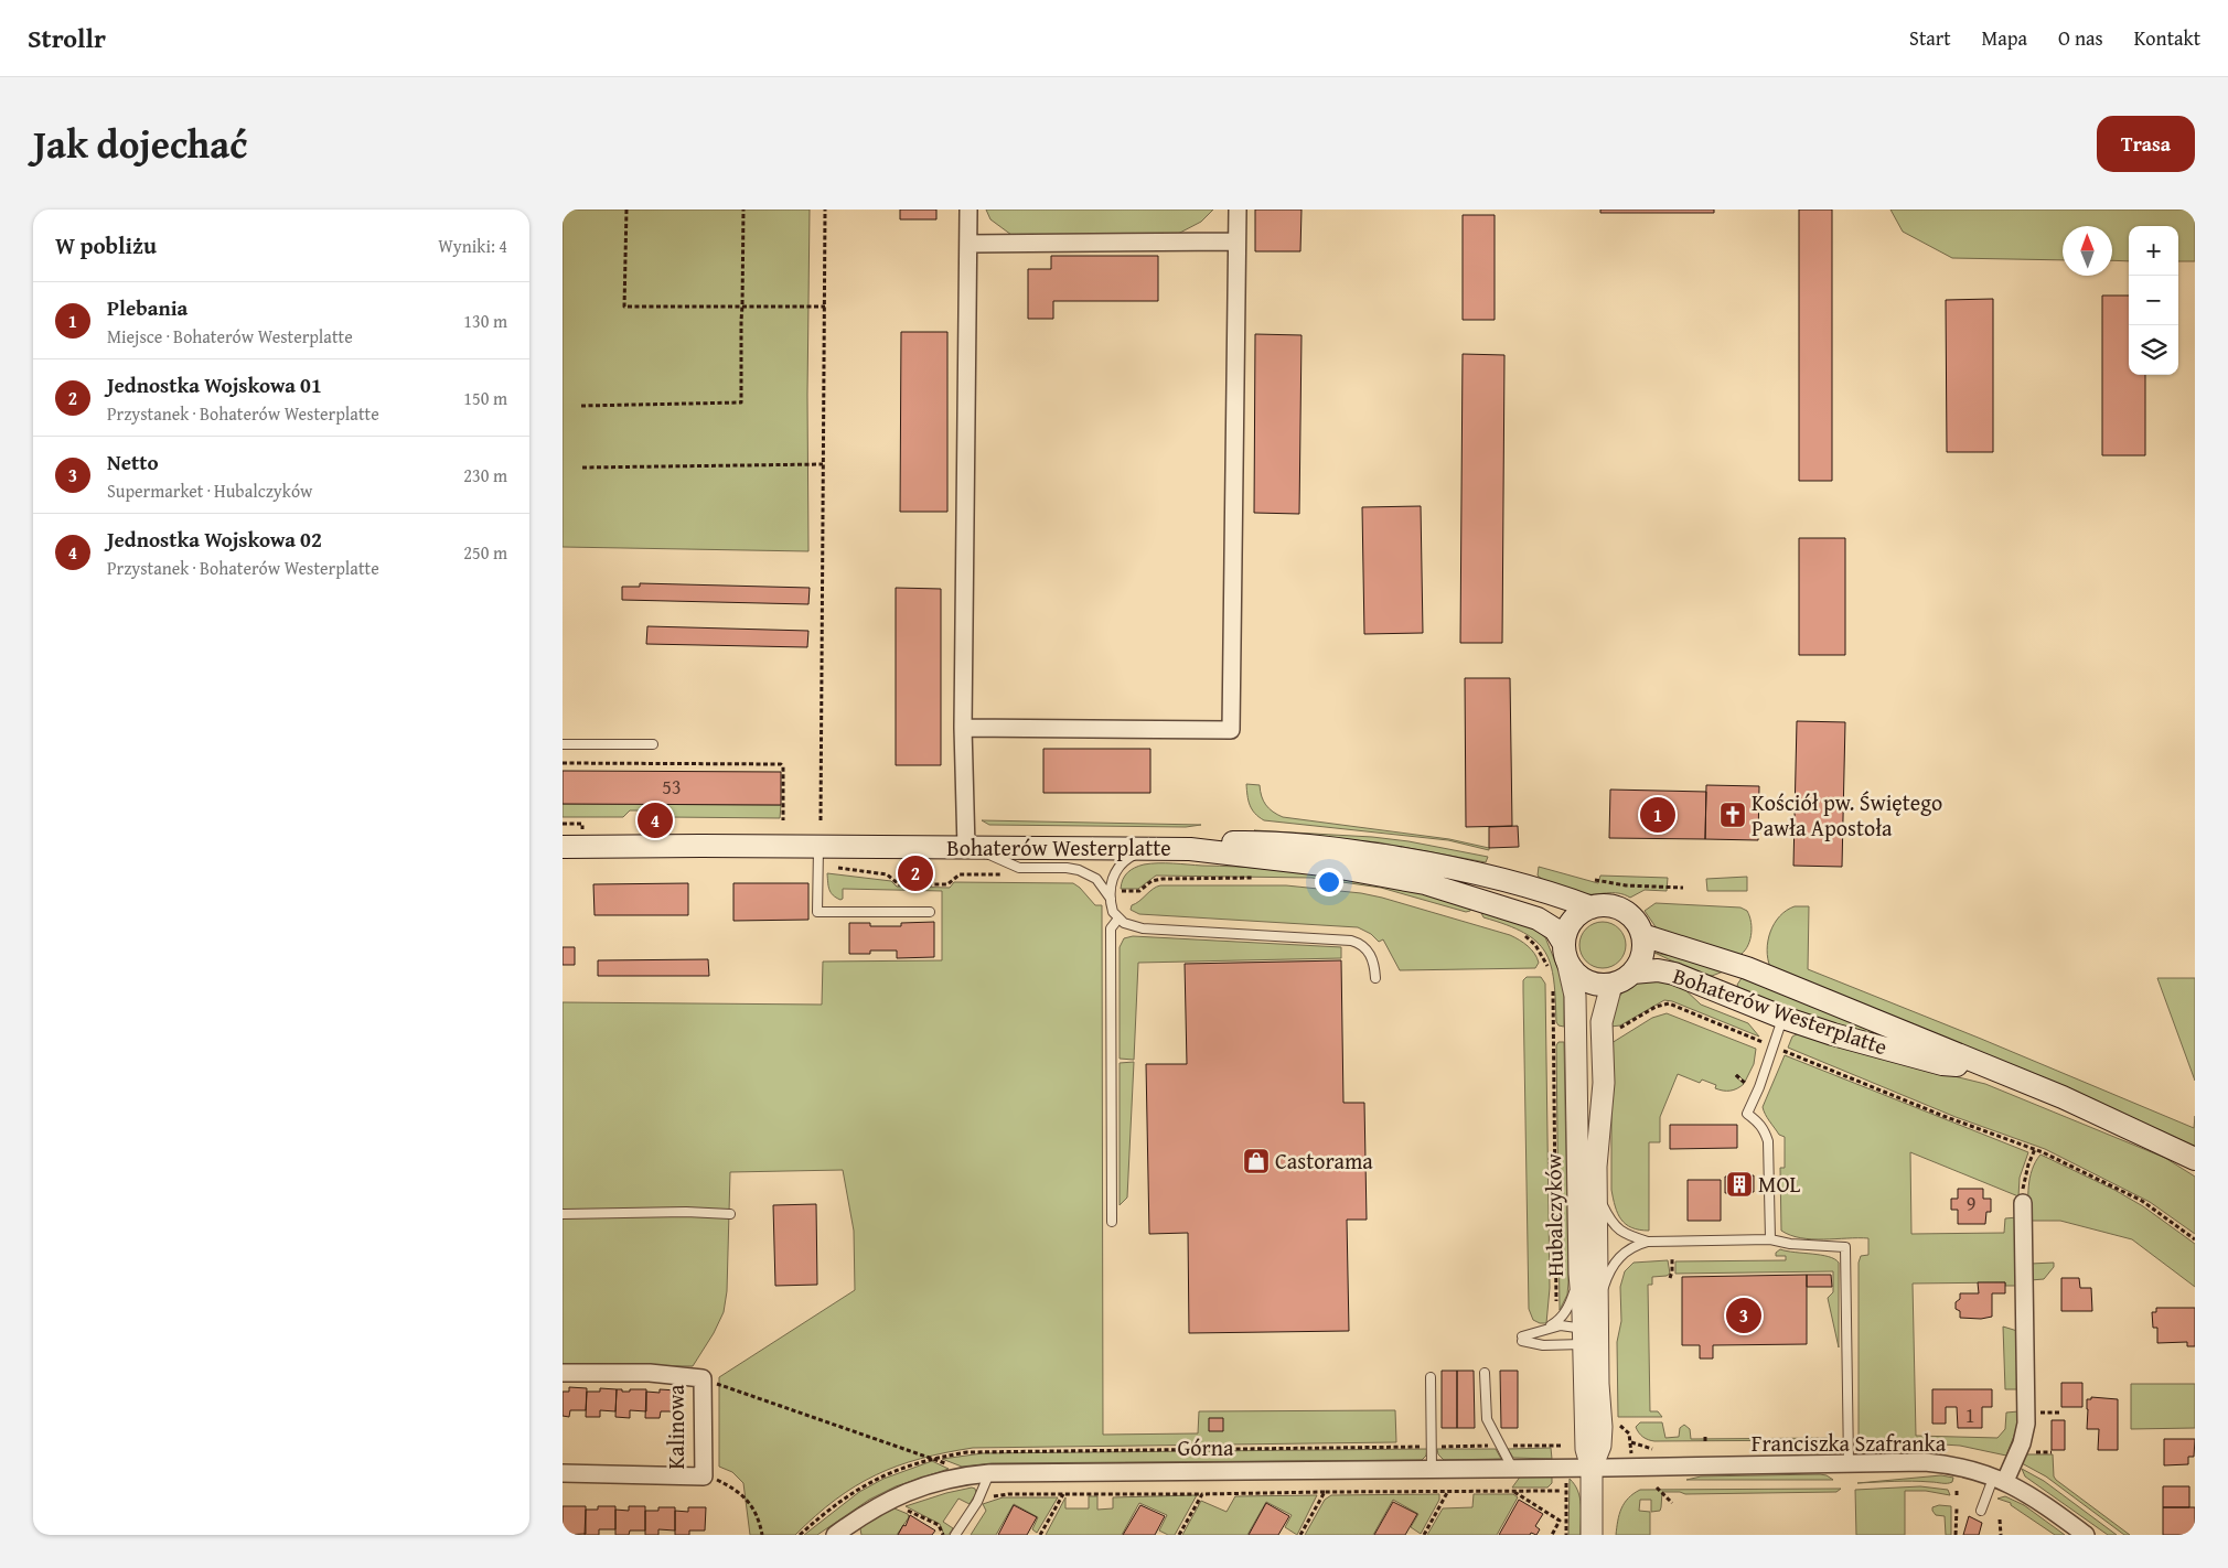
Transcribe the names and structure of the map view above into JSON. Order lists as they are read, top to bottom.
{
  "streets": {
    "main road": ["Bohaterów Westerplatte"],
    "street": [
      "Hubalczyków",
      "Kalinowa",
      "Franciszka Szafranka",
      "Górna"
    ]
  },
  "crossings": [
    ["Bohaterów Westerplatte", "Hubalczyków"],
    ["Hubalczyków", "Franciszka Szafranka"],
    ["Hubalczyków", "Górna"],
    ["Franciszka Szafranka", "Górna"]
  ],
  "places": {
    "church": ["Kościół pw. Świętego Pawła Apostoła"],
    "shop": ["Castorama"],
    "building": ["MOL"]
  },
  "house_numbers": ["53", "9", "1"],
  "north": "top",
  "page": {
    "header": "Strollr",
    "nav": [
      "Start",
      "Mapa",
      "O nas",
      "Kontakt"
    ],
    "title": "Jak dojechać",
    "buttons": "Trasa",
    "heading": ["W pobliżu", "Wyniki: 4"],
    "map_buttons": ["+", "−"],
    "list": [
      {
        "mark": "1",
        "name": "Plebania",
        "note": "Miejsce · Bohaterów Westerplatte",
        "value": "130 m"
      },
      {
        "mark": "2",
        "name": "Jednostka Wojskowa 01",
        "note": "Przystanek · Bohaterów Westerplatte",
        "value": "150 m"
      },
      {
        "mark": "3",
        "name": "Netto",
        "note": "Supermarket · Hubalczyków",
        "value": "230 m"
      },
      {
        "mark": "4",
        "name": "Jednostka Wojskowa 02",
        "note": "Przystanek · Bohaterów Westerplatte",
        "value": "250 m"
      }
    ],
    "pins": [
      "1",
      "4",
      "2",
      "3"
    ]
  }
}
